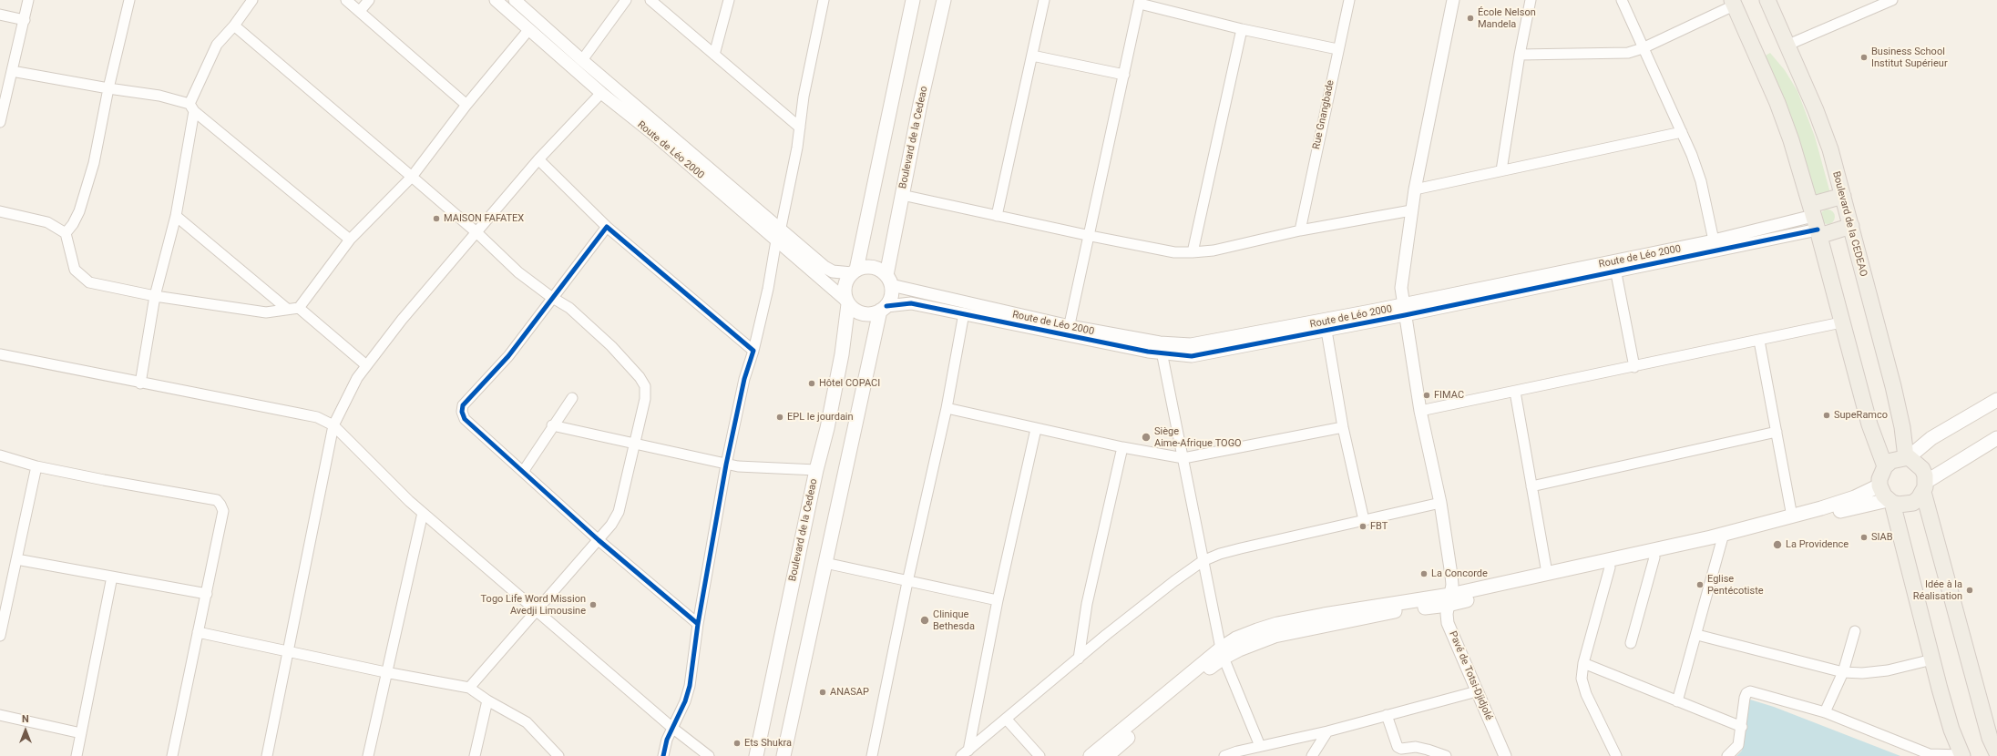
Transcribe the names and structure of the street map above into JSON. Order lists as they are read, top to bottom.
{
  "streets": {
    "main road": ["Boulevard de la Cedeao", "Boulevard de la CEDEAO"],
    "street": ["Rue Gnangbade", "Route de Léo 2000", "Pavé de Totsi-Djidjolé"]
  },
  "crossings": [
    ["Boulevard de la Cedeao", "Route de Léo 2000"],
    ["Route de Léo 2000", "Pavé de Totsi-Djidjolé"]
  ],
  "places": [
    "École Nelson Mandela",
    "Business School Institut Supérieur",
    "MAISON FAFATEX",
    "Hôtel COPACI",
    "FIMAC",
    "SupeRamco",
    "EPL le jourdain",
    "Siège Aime-Afrique TOGO",
    "FBT",
    "SIAB",
    "La Providence",
    "La Concorde",
    "Eglise Pentécotiste",
    "Idée à la Réalisation",
    "Togo Life Word Mission Avedji Limousine",
    "Clinique Bethesda",
    "ANASAP",
    "Ets Shukra"
  ],
  "north": "top"
}
